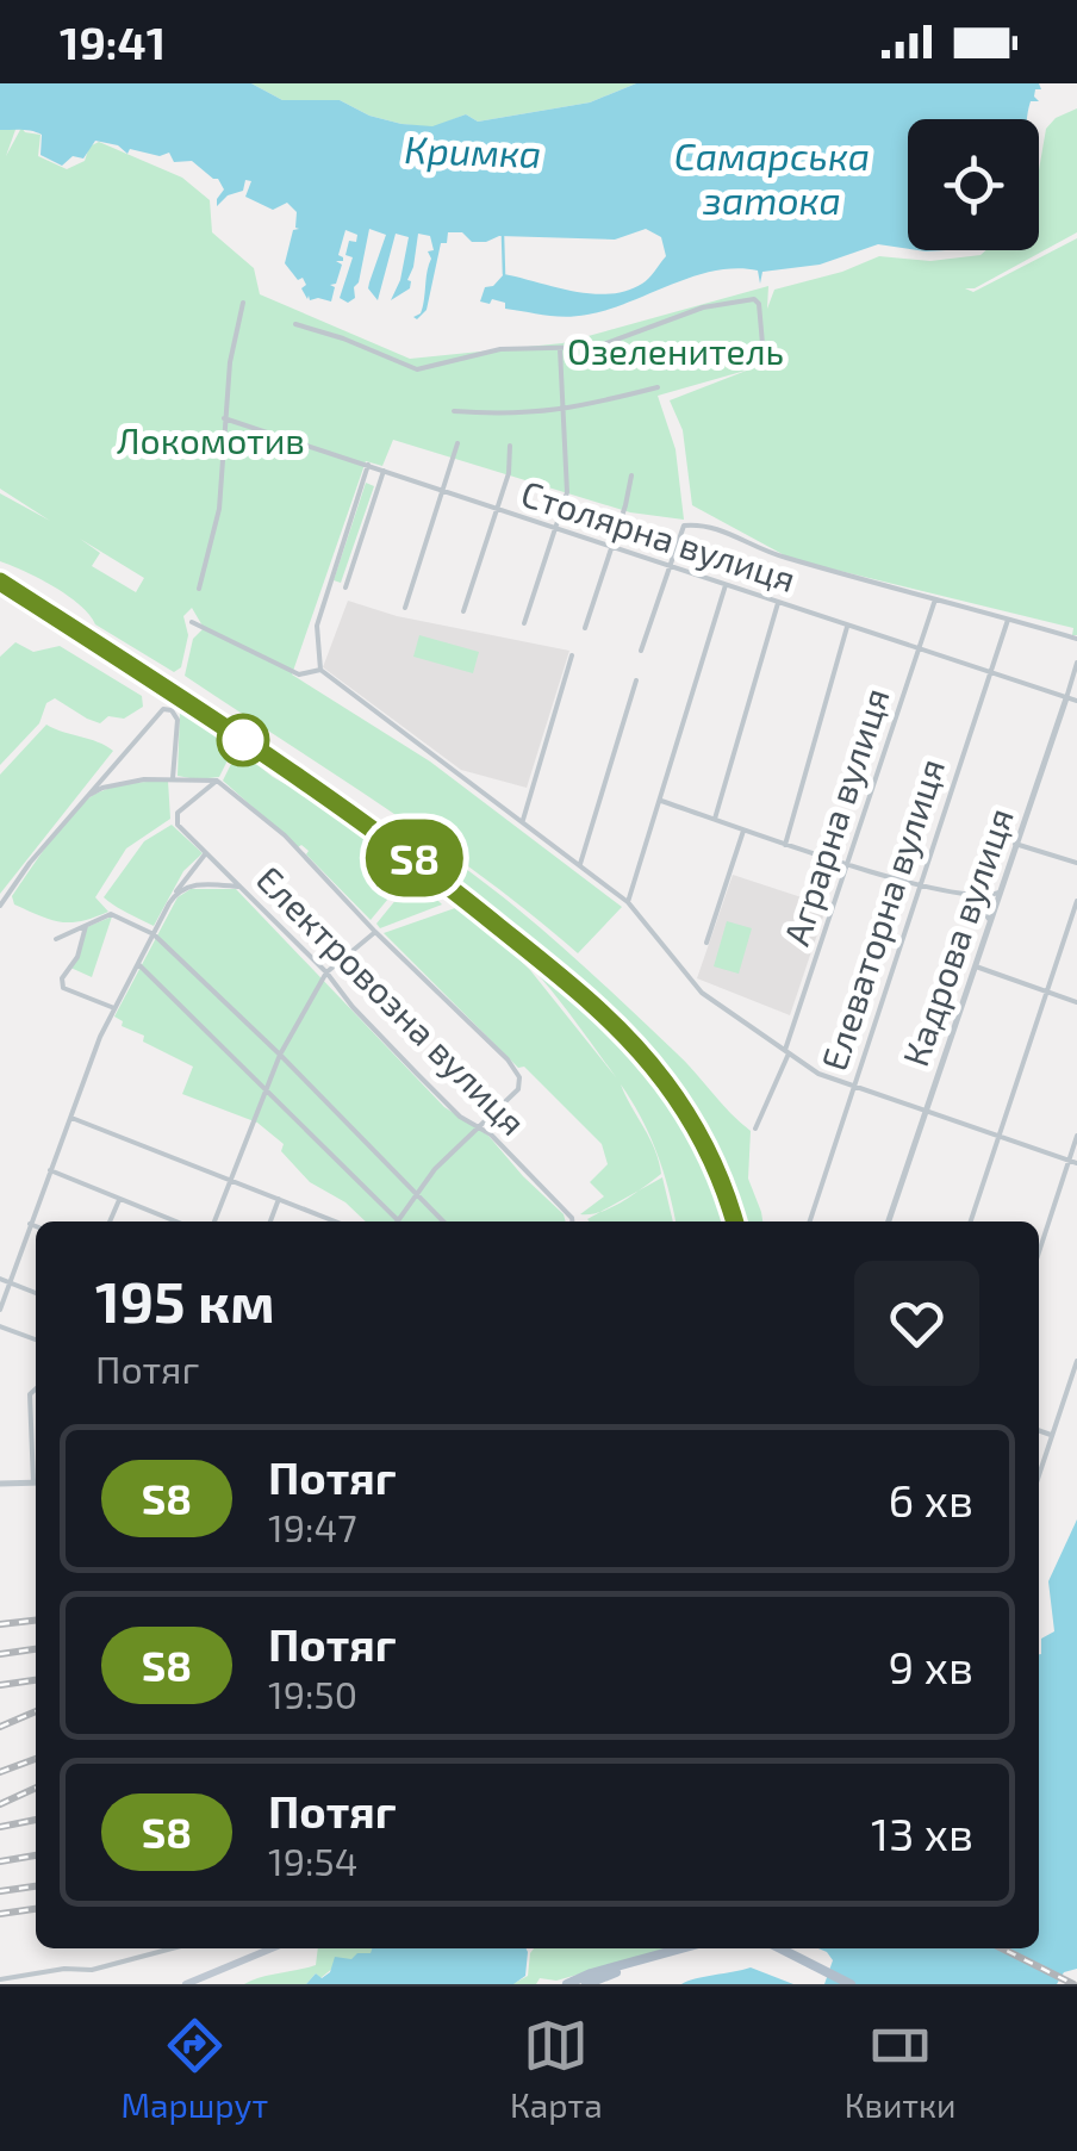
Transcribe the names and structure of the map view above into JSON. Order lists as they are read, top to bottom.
{
  "streets": {
    "street": [
      "Столярна вулиця",
      "Аграрна вулиця",
      "Елеваторна вулиця",
      "Кадрова вулиця",
      "Електровозна вулиця"
    ]
  },
  "crossings": [
    ["Столярна вулиця", "Аграрна вулиця"],
    ["Столярна вулиця", "Елеваторна вулиця"],
    ["Столярна вулиця", "Кадрова вулиця"]
  ],
  "water": ["Кримка", "Самарська затока"],
  "parks": ["Озеленитель", "Локомотив"],
  "page": {
    "status": "19:41",
    "on_map": "S8",
    "heading": ["195 км", "Потяг"],
    "list": [
      {
        "mark": "S8",
        "name": "Потяг",
        "note": "19:47",
        "value": "6 хв"
      },
      {
        "mark": "S8",
        "name": "Потяг",
        "note": "19:50",
        "value": "9 хв"
      },
      {
        "mark": "S8",
        "name": "Потяг",
        "note": "19:54",
        "value": "13 хв"
      }
    ],
    "tabs": ["Маршрут", "Карта", "Квитки"]
  }
}
